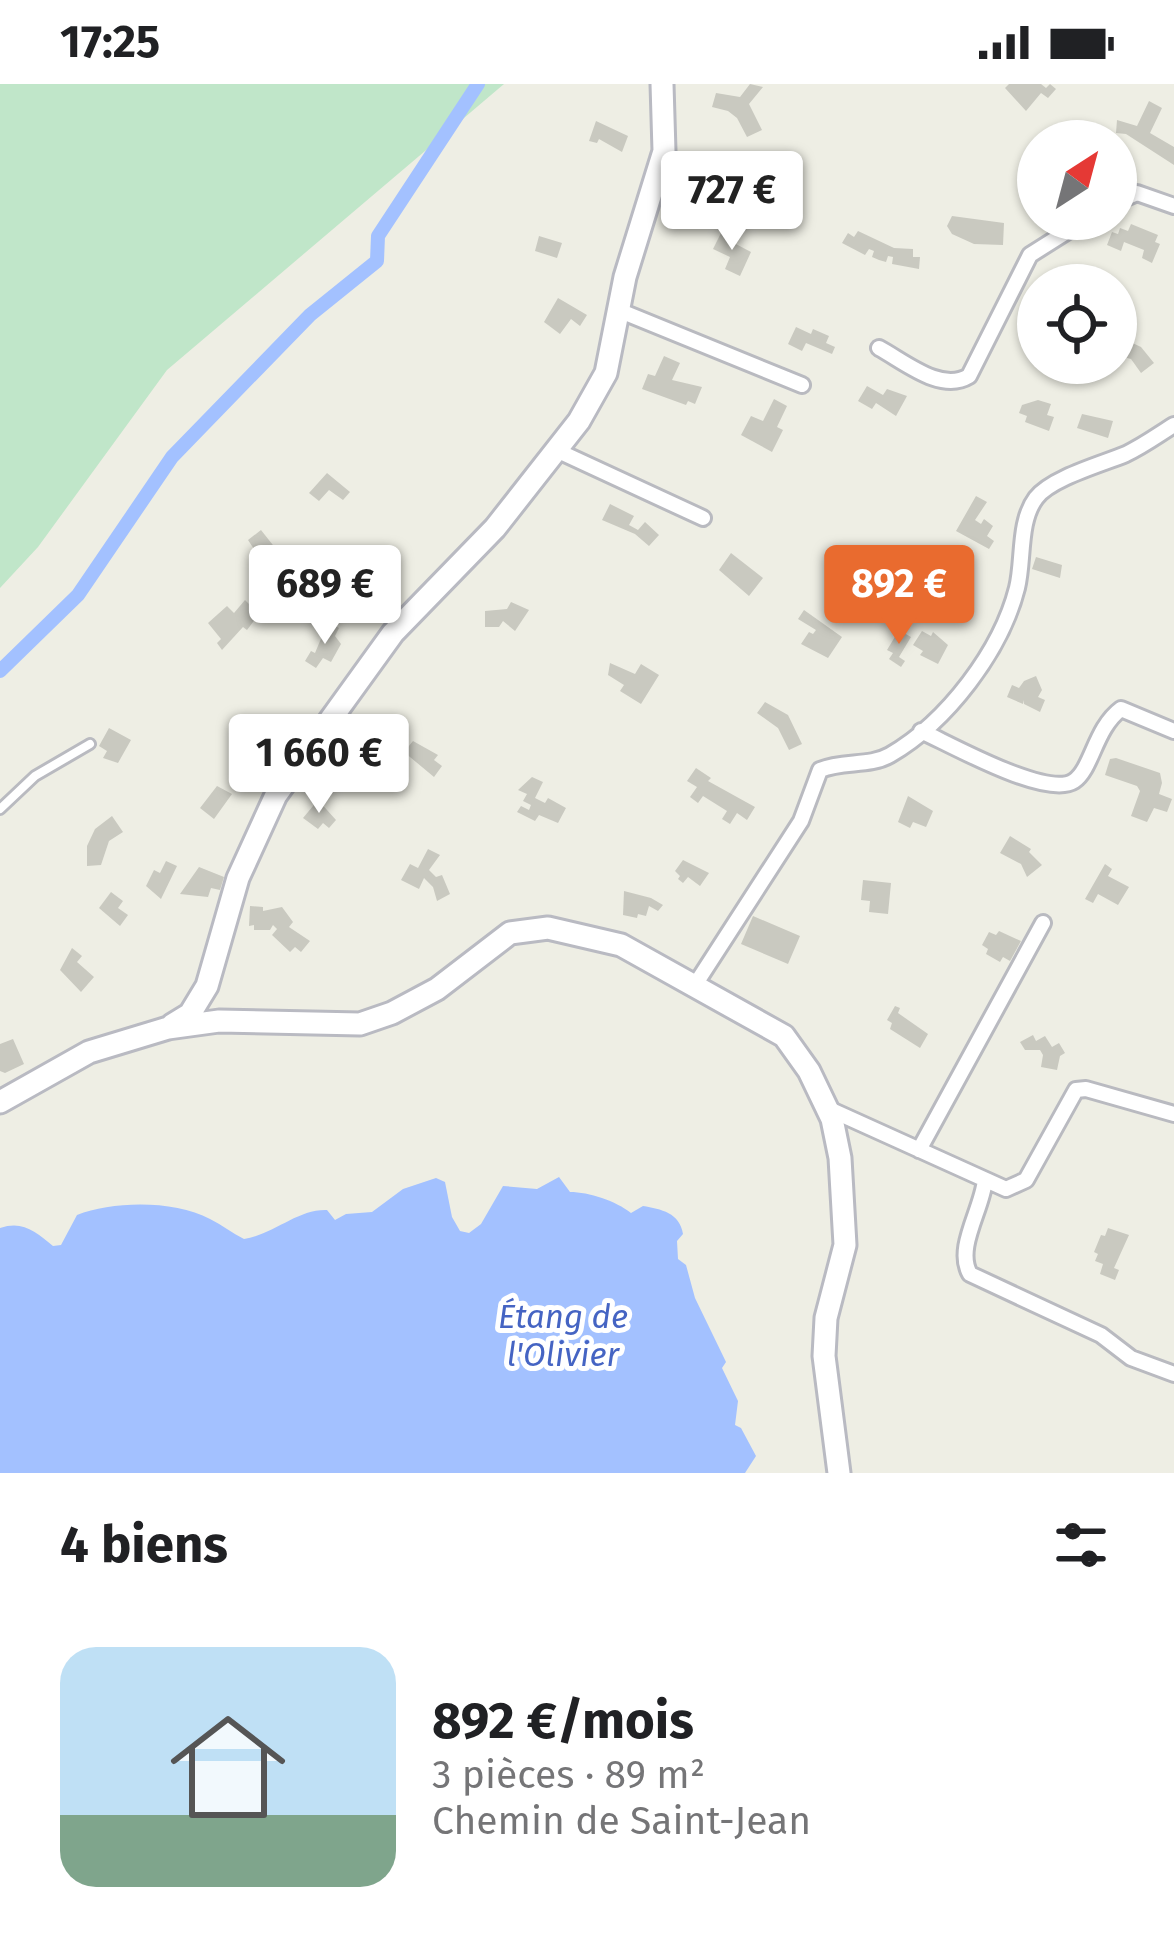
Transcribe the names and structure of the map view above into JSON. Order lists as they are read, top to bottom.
{
  "water": ["Étang de l'Olivier"],
  "north": "top right",
  "page": {
    "status": "17:25",
    "price": [
      "727 €",
      "689 €",
      "892 €",
      "1 660 €"
    ],
    "heading": "4 biens",
    "list": [
      {
        "name": "892 €/mois",
        "note": "3 pièces · 89 m² · Chemin de Saint-Jean"
      }
    ]
  }
}
